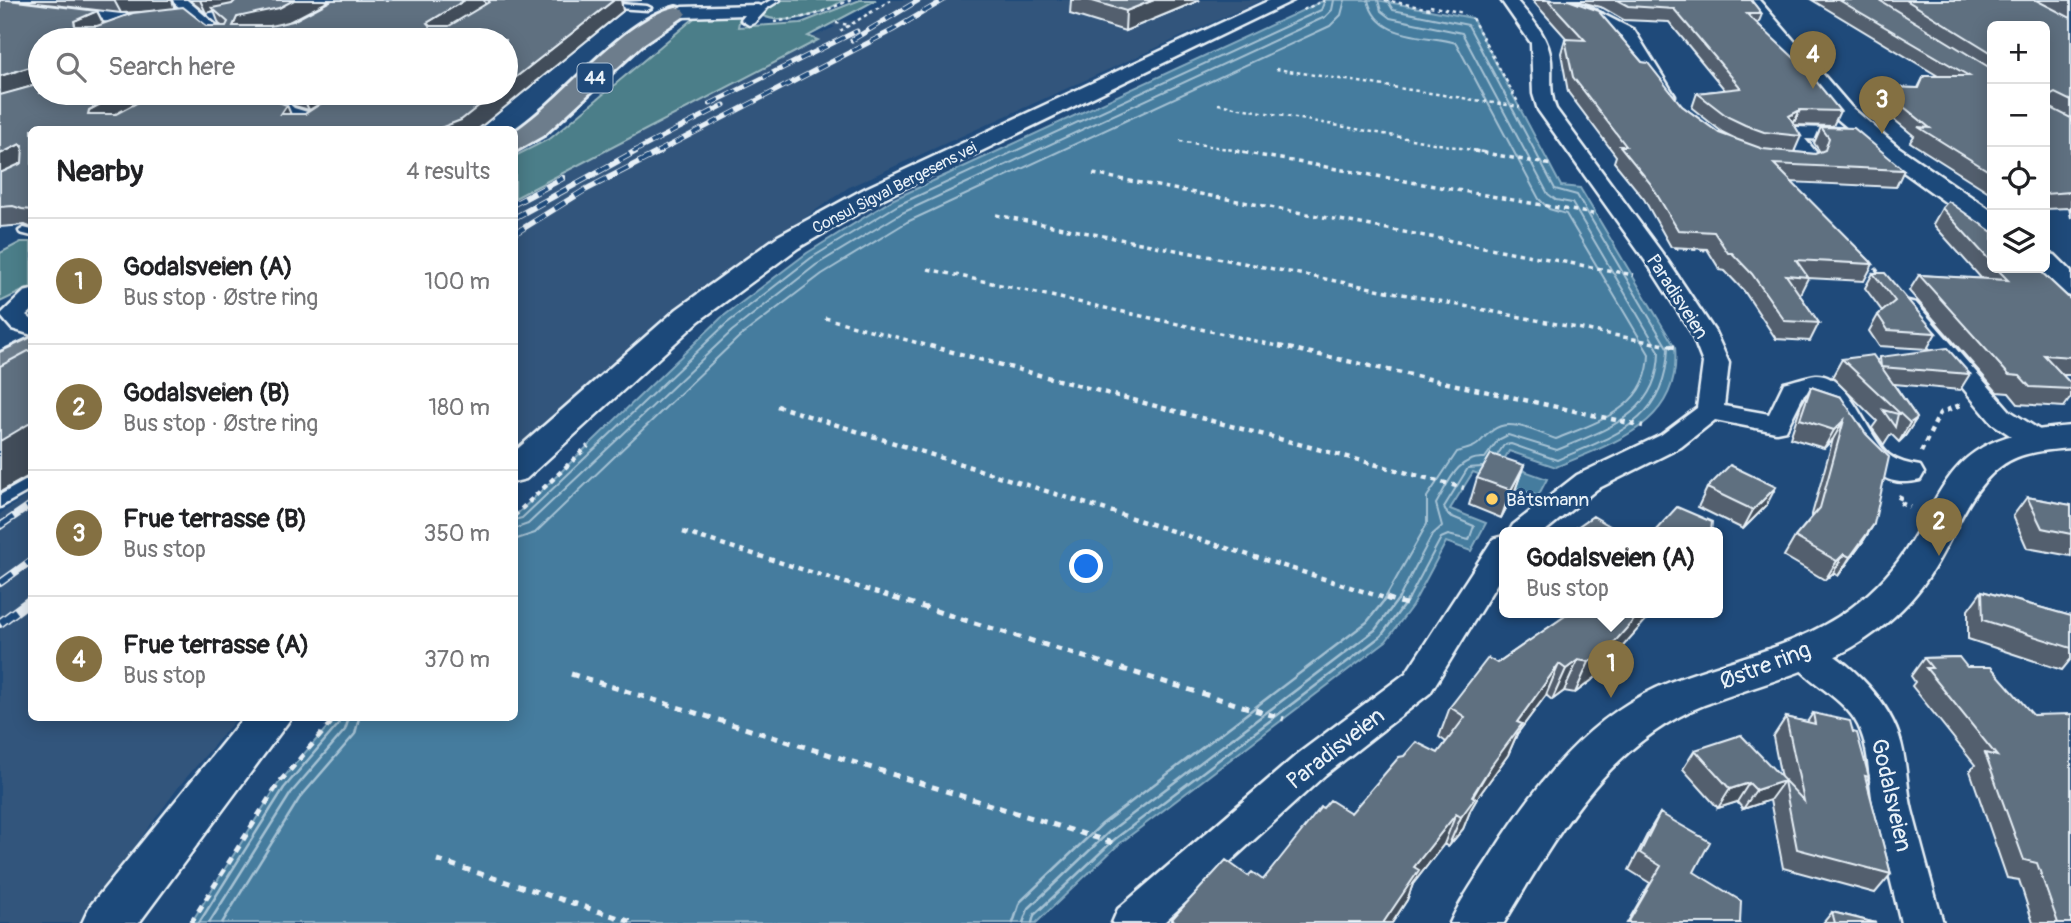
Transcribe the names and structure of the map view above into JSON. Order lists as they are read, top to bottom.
{
  "streets": {
    "main road": ["44"],
    "street": [
      "Consul Sigval Bergesens vei",
      "Paradisveien",
      "Østre ring",
      "Godalsveien"
    ]
  },
  "crossings": [
    ["Østre ring", "Godalsveien"]
  ],
  "places": ["Båtsmann"],
  "page": {
    "map_buttons": ["+", "−"],
    "search": "Search here",
    "pins": [
      "4",
      "3",
      "2",
      "1"
    ],
    "heading": ["Nearby", "4 results"],
    "list": [
      {
        "mark": "1",
        "name": "Godalsveien (A)",
        "note": "Bus stop · Østre ring",
        "value": "100 m"
      },
      {
        "mark": "2",
        "name": "Godalsveien (B)",
        "note": "Bus stop · Østre ring",
        "value": "180 m"
      },
      {
        "mark": "3",
        "name": "Frue terrasse (B)",
        "note": "Bus stop",
        "value": "350 m"
      },
      {
        "mark": "4",
        "name": "Frue terrasse (A)",
        "note": "Bus stop",
        "value": "370 m"
      }
    ],
    "popup": ["Godalsveien (A)", "Bus stop"]
  }
}
